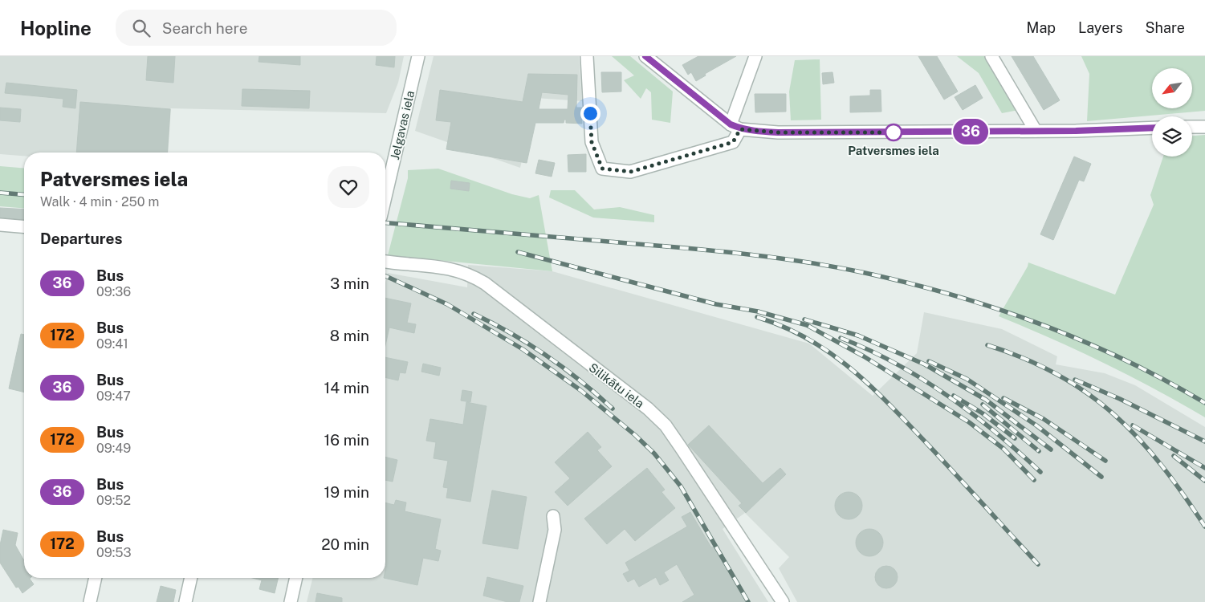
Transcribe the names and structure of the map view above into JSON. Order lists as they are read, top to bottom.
{
  "streets": {
    "street": ["Jelgavas iela", "Silikātu iela"]
  },
  "places": ["Patversmes iela"],
  "lines": ["bus line 36"],
  "north": "bottom left",
  "page": {
    "header": "Hopline",
    "search": "Search here",
    "nav": ["Map", "Layers", "Share"],
    "on_map": "36",
    "heading": [
      ["Patversmes iela", "Walk · 4 min · 250 m"],
      "Departures"
    ],
    "list": [
      {
        "mark": "36",
        "name": "Bus",
        "note": "09:36",
        "value": "3 min"
      },
      {
        "mark": "172",
        "name": "Bus",
        "note": "09:41",
        "value": "8 min"
      },
      {
        "mark": "36",
        "name": "Bus",
        "note": "09:47",
        "value": "14 min"
      },
      {
        "mark": "172",
        "name": "Bus",
        "note": "09:49",
        "value": "16 min"
      },
      {
        "mark": "36",
        "name": "Bus",
        "note": "09:52",
        "value": "19 min"
      },
      {
        "mark": "172",
        "name": "Bus",
        "note": "09:53",
        "value": "20 min"
      }
    ]
  }
}
